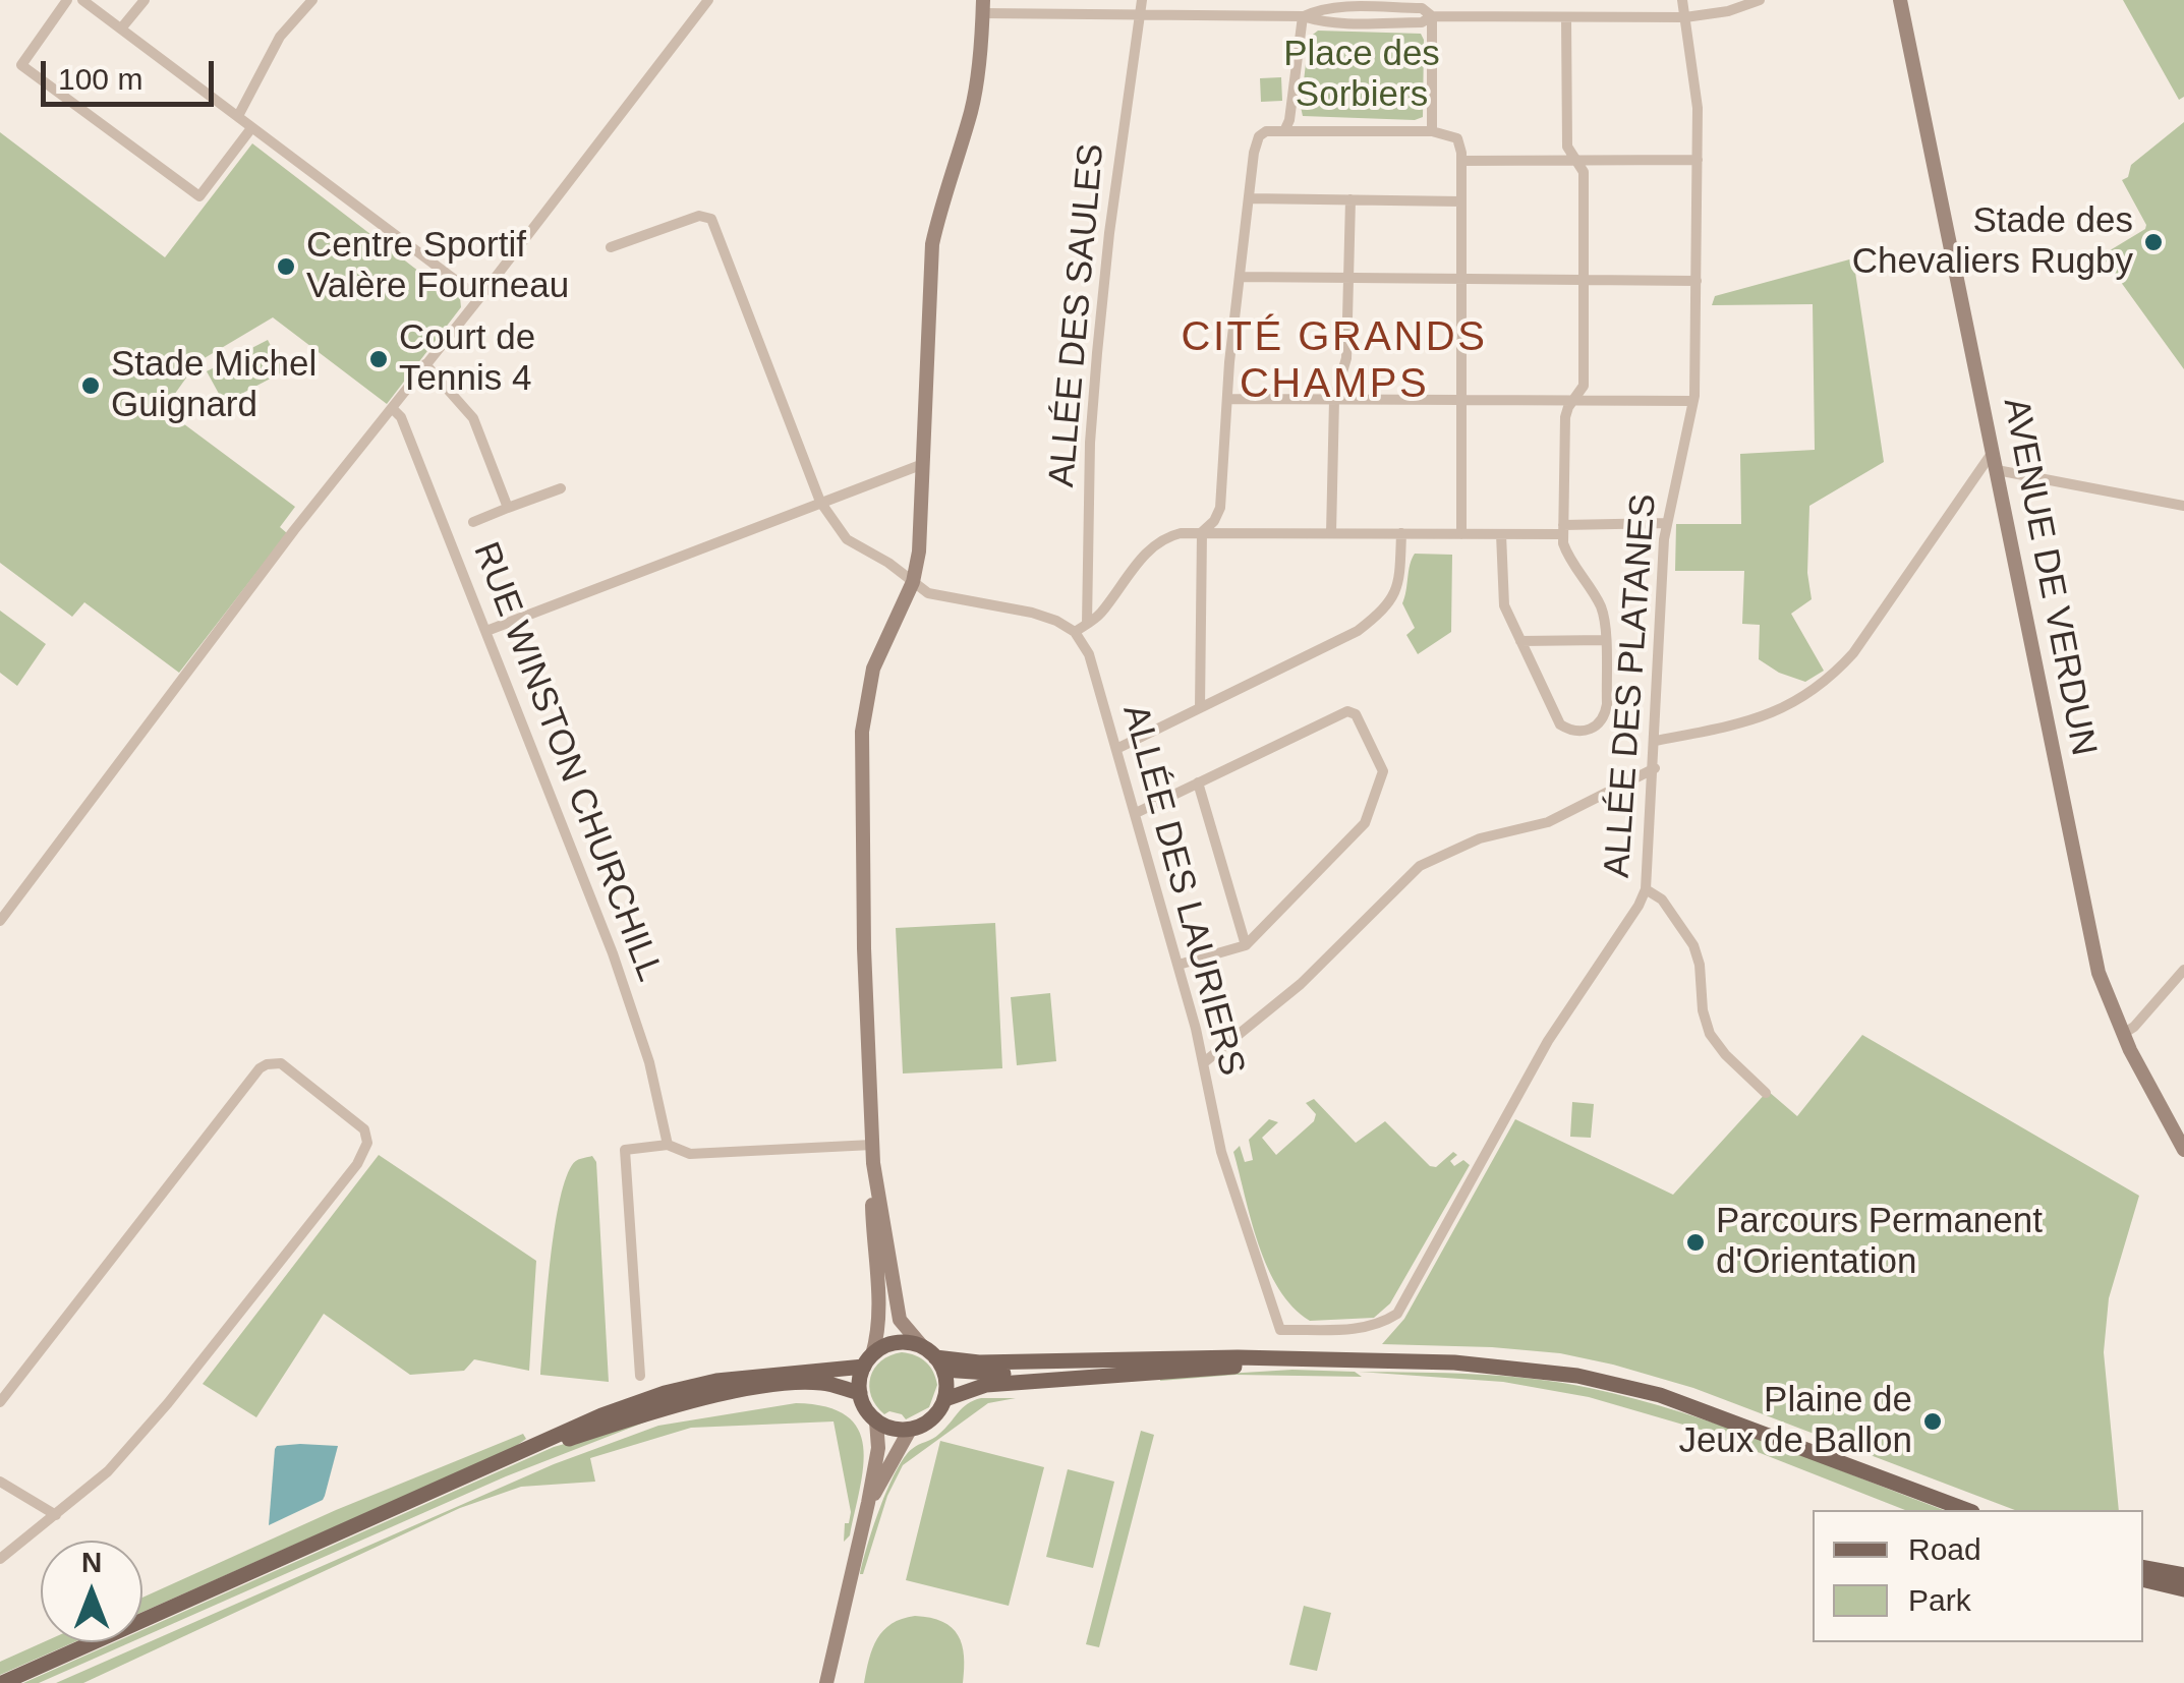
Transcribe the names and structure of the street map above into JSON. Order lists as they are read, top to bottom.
{
  "streets": {
    "main road": ["AVENUE DE VERDUN"],
    "street": [
      "ALLÉE DES SAULES",
      "ALLÉE DES PLATANES",
      "RUE WINSTON CHURCHILL",
      "ALLÉE DES LAURIERS"
    ]
  },
  "crossings": [
    ["ALLÉE DES PLATANES", "ALLÉE DES LAURIERS"]
  ],
  "districts": ["CITÉ GRANDS CHAMPS"],
  "parks": ["Place des Sorbiers"],
  "places": [
    "Stade des Chevaliers Rugby",
    "Centre Sportif Valère Fourneau",
    "Court de Tennis 4",
    "Stade Michel Guignard",
    "Parcours Permanent d'Orientation",
    "Plaine de Jeux de Ballon"
  ],
  "legend": ["Road", "Park"],
  "scale_bar": "100 m",
  "north": "top"
}
